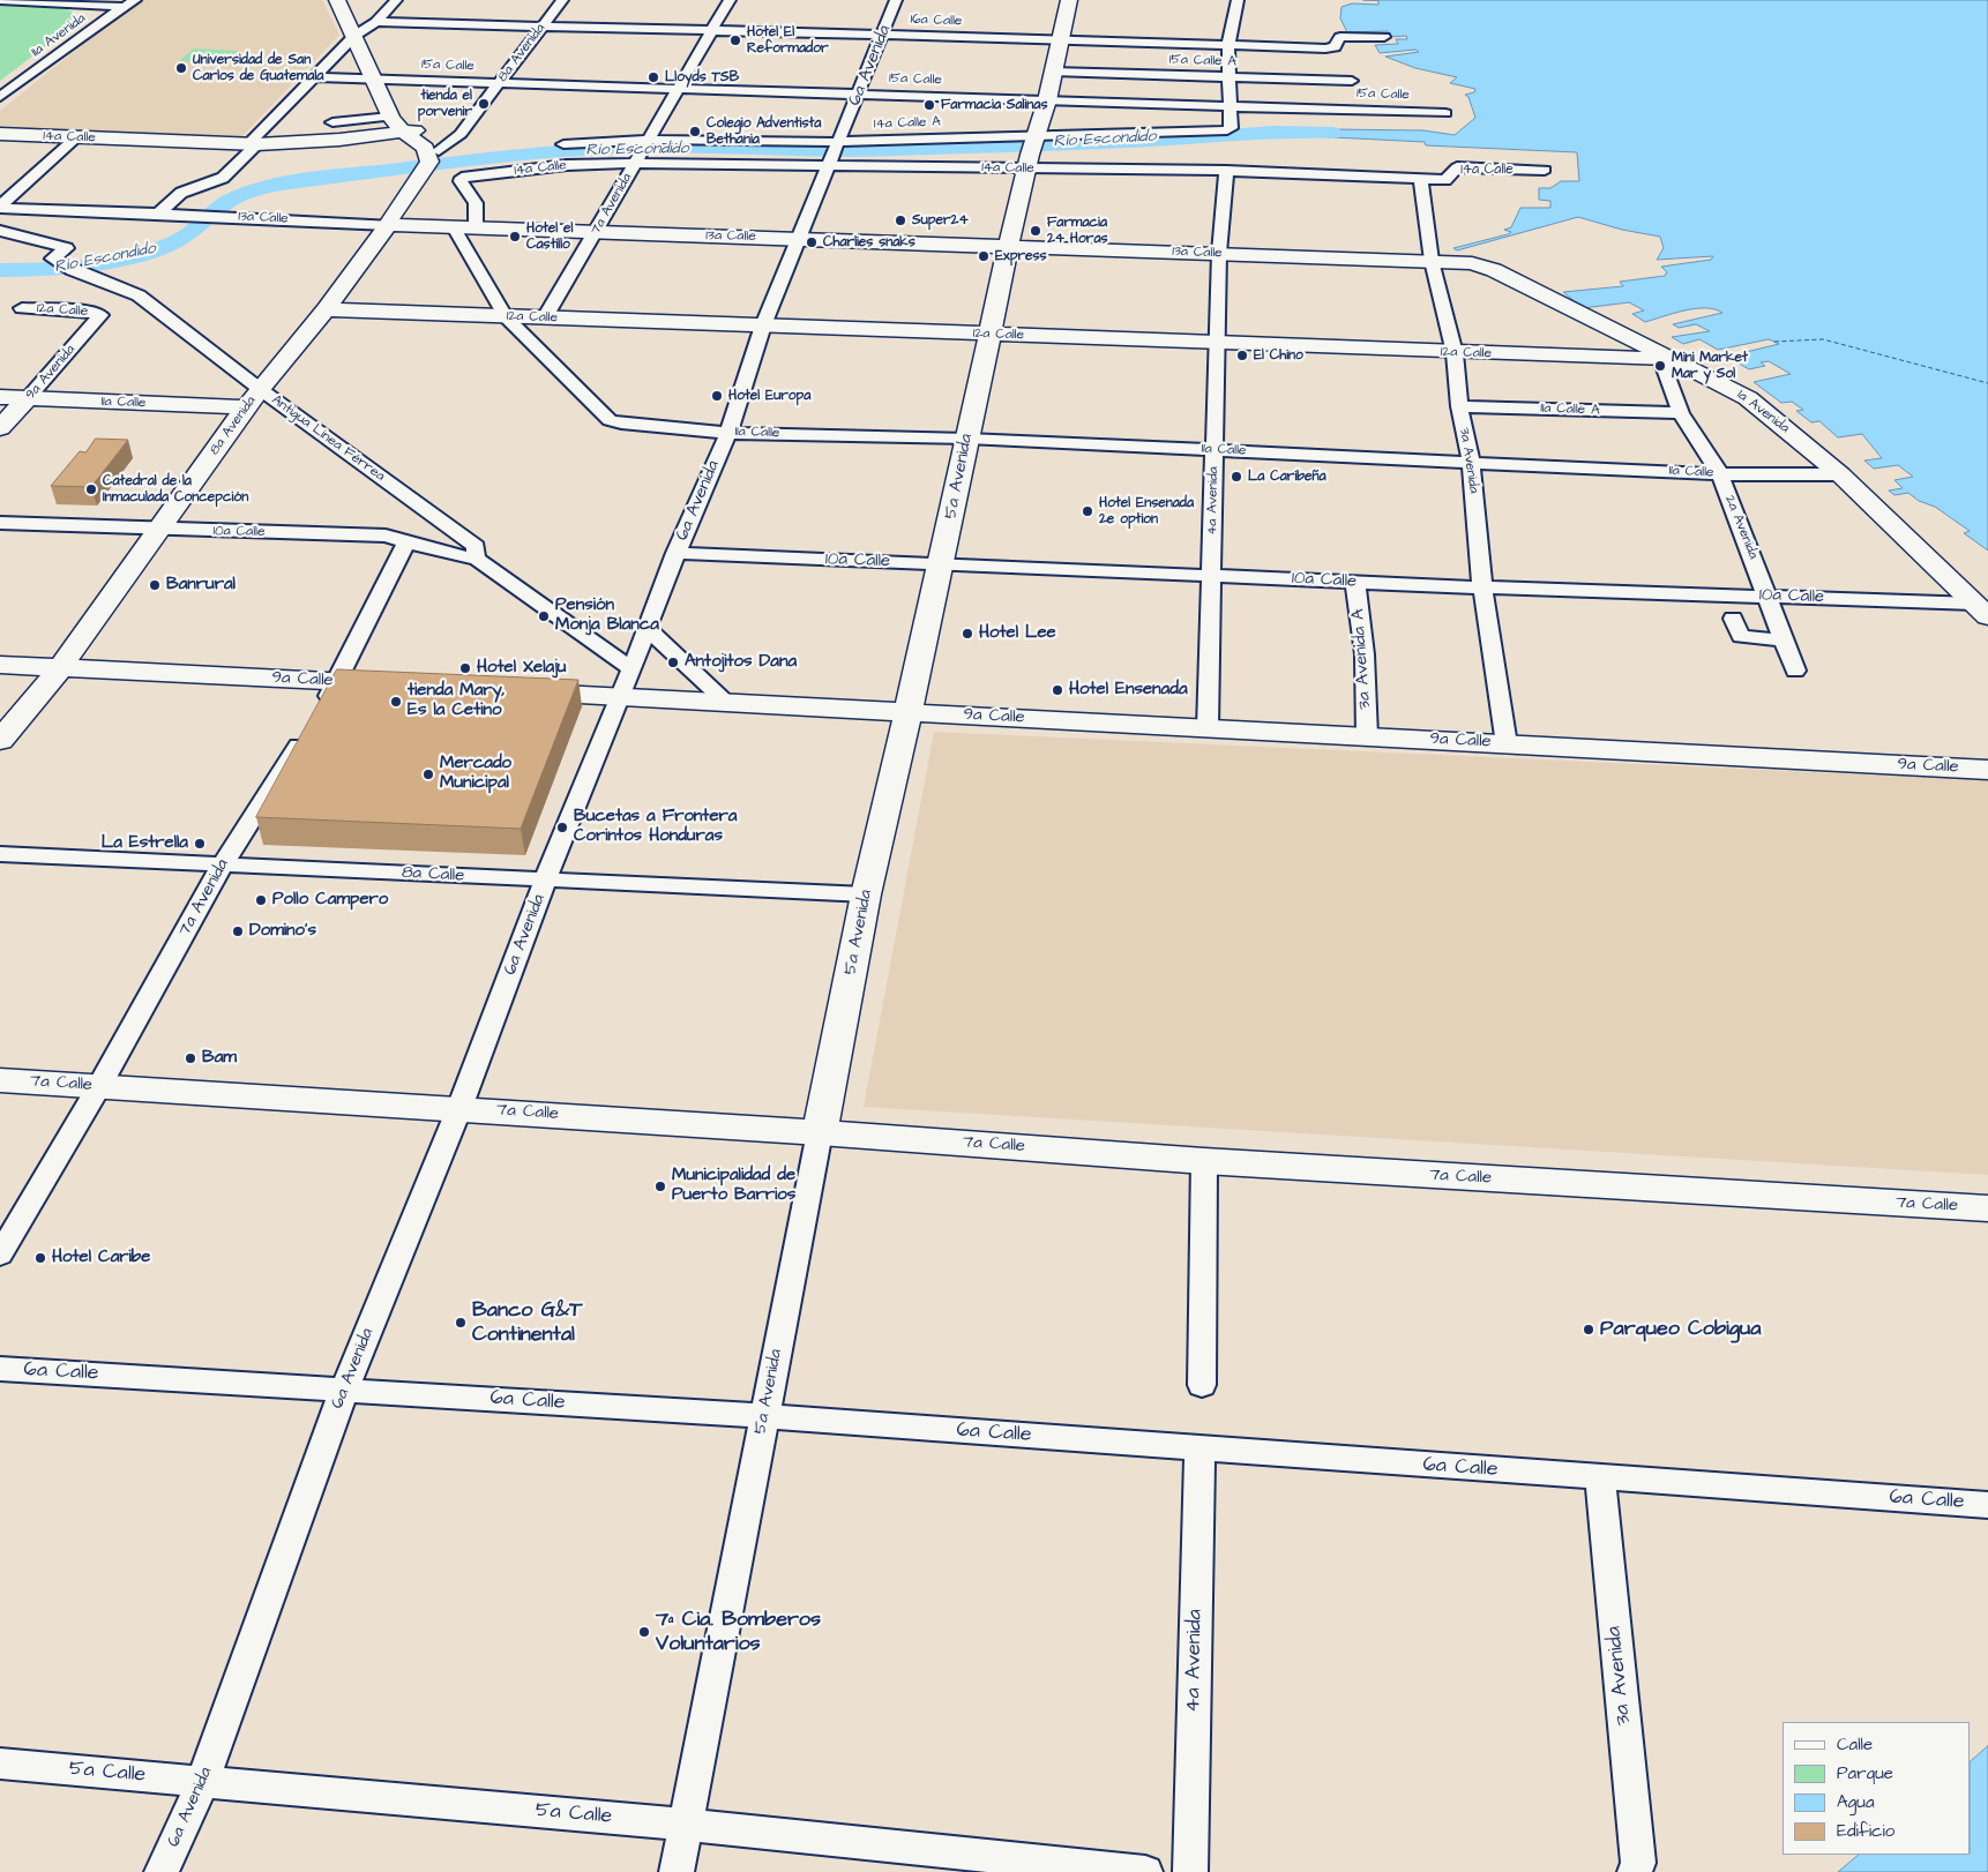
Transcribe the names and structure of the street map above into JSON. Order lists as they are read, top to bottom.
{
  "streets": {
    "street": [
      "16a Calle",
      "11a Avenida",
      "8a Avenida",
      "15a Calle A",
      "15a Calle",
      "6a Avenida",
      "14a Calle A",
      "14a Calle",
      "7a Avenida",
      "13a Calle",
      "12a Calle",
      "9a Avenida",
      "11a Calle",
      "11a Calle A",
      "1a Avenida",
      "Antigua Línea Férrea",
      "3a Avenida",
      "5a Avenida",
      "4a Avenida",
      "2a Avenida",
      "10a Calle",
      "3a Avenida A",
      "9a Calle",
      "8a Calle",
      "7a Calle",
      "6a Calle",
      "5a Calle"
    ]
  },
  "crossings": [
    ["16a Calle", "8a Avenida"],
    ["16a Calle", "6a Avenida"],
    ["16a Calle", "7a Avenida"],
    ["16a Calle", "5a Avenida"],
    ["8a Avenida", "15a Calle"],
    ["8a Avenida", "13a Calle"],
    ["8a Avenida", "12a Calle"],
    ["8a Avenida", "11a Calle"],
    ["8a Avenida", "Antigua Línea Férrea"],
    ["8a Avenida", "10a Calle"],
    ["8a Avenida", "9a Calle"],
    ["15a Calle A", "5a Avenida"],
    ["15a Calle", "6a Avenida"],
    ["15a Calle", "14a Calle A"],
    ["15a Calle", "7a Avenida"],
    ["15a Calle", "5a Avenida"],
    ["6a Avenida", "14a Calle A"],
    ["6a Avenida", "14a Calle"],
    ["6a Avenida", "13a Calle"],
    ["6a Avenida", "12a Calle"],
    ["6a Avenida", "11a Calle"],
    ["6a Avenida", "Antigua Línea Férrea"],
    ["6a Avenida", "10a Calle"],
    ["6a Avenida", "9a Calle"],
    ["6a Avenida", "8a Calle"],
    ["6a Avenida", "7a Calle"],
    ["6a Avenida", "6a Calle"],
    ["6a Avenida", "5a Calle"],
    ["14a Calle A", "14a Calle"],
    ["14a Calle A", "7a Avenida"],
    ["14a Calle A", "5a Avenida"],
    ["14a Calle", "7a Avenida"],
    ["14a Calle", "13a Calle"],
    ["14a Calle", "3a Avenida"],
    ["14a Calle", "5a Avenida"],
    ["14a Calle", "4a Avenida"],
    ["7a Avenida", "13a Calle"],
    ["7a Avenida", "12a Calle"],
    ["7a Avenida", "8a Calle"],
    ["7a Avenida", "7a Calle"],
    ["13a Calle", "1a Avenida"],
    ["13a Calle", "3a Avenida"],
    ["13a Calle", "5a Avenida"],
    ["13a Calle", "4a Avenida"],
    ["12a Calle", "9a Avenida"],
    ["12a Calle", "11a Calle"],
    ["12a Calle", "1a Avenida"],
    ["12a Calle", "3a Avenida"],
    ["12a Calle", "5a Avenida"],
    ["12a Calle", "4a Avenida"],
    ["12a Calle", "2a Avenida"],
    ["9a Avenida", "11a Calle"],
    ["11a Calle", "1a Avenida"],
    ["11a Calle", "Antigua Línea Férrea"],
    ["11a Calle", "3a Avenida"],
    ["11a Calle", "5a Avenida"],
    ["11a Calle", "4a Avenida"],
    ["11a Calle", "2a Avenida"],
    ["11a Calle A", "3a Avenida"],
    ["11a Calle A", "2a Avenida"],
    ["1a Avenida", "2a Avenida"],
    ["1a Avenida", "10a Calle"],
    ["Antigua Línea Férrea", "10a Calle"],
    ["3a Avenida", "10a Calle"],
    ["3a Avenida", "9a Calle"],
    ["3a Avenida", "6a Calle"],
    ["5a Avenida", "10a Calle"],
    ["5a Avenida", "9a Calle"],
    ["5a Avenida", "8a Calle"],
    ["5a Avenida", "7a Calle"],
    ["5a Avenida", "6a Calle"],
    ["5a Avenida", "5a Calle"],
    ["4a Avenida", "10a Calle"],
    ["4a Avenida", "9a Calle"],
    ["4a Avenida", "6a Calle"],
    ["2a Avenida", "10a Calle"],
    ["10a Calle", "3a Avenida A"],
    ["3a Avenida A", "9a Calle"]
  ],
  "water": ["Río Escondido"],
  "places": [
    "Hotel El Reformador",
    "Universidad de San Carlos de Guatemala",
    "Lloyds TSB",
    "tienda el porvenir",
    "Farmacia Salinas",
    "Colegio Adventista Bethania",
    "Super24",
    "Farmacia 24 Horas",
    "Hotel el Castillo",
    "Charlies snaks",
    "Express",
    "El Chino",
    "Mini Market Mar y Sol",
    "Hotel Europa",
    "La Caribeña",
    "Catedral de la Inmaculada Concepción",
    "Hotel Ensenada 2e option",
    "Banrural",
    "Pensión Monja Blanca",
    "Hotel Lee",
    "Antojitos Dana",
    "Hotel Xelaju",
    "Hotel Ensenada",
    "tienda Mary, Es la Cetino",
    "Mercado Municipal",
    "Bucetas a Frontera Corintos Honduras",
    "La Estrella",
    "Pollo Campero",
    "Domino's",
    "Bam",
    "Municipalidad de Puerto Barrios",
    "Hotel Caribe",
    "Banco G&T Continental",
    "Parqueo Cobigua",
    "7ª Cia. Bomberos Voluntarios"
  ],
  "legend": [
    "Calle",
    "Parque",
    "Agua",
    "Edificio"
  ]
}
